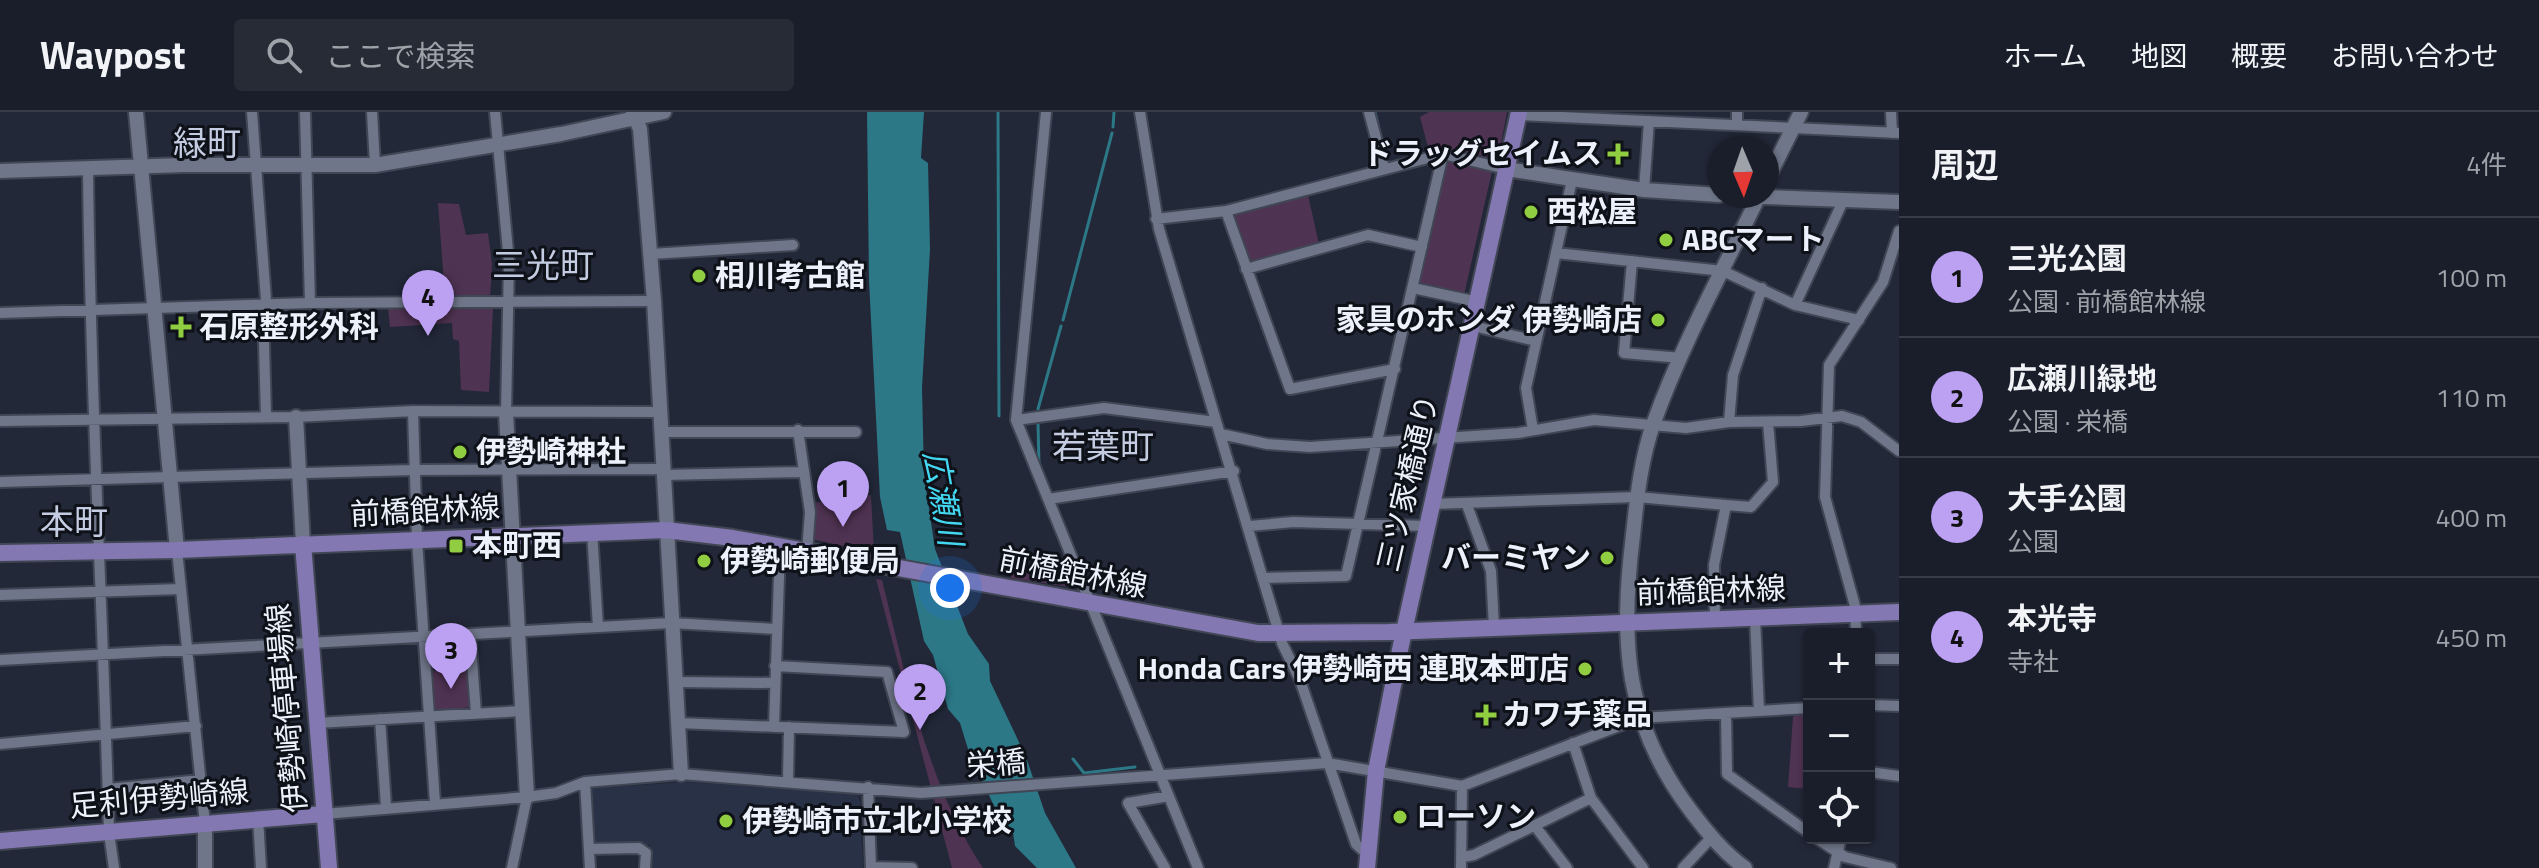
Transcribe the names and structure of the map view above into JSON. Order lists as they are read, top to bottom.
{
  "streets": {
    "main road": [
      "三ツ家橋通り",
      "前橋館林線",
      "伊勢崎停車場線",
      "足利伊勢崎線"
    ],
    "street": ["栄橋"]
  },
  "crossings": [
    ["三ツ家橋通り", "前橋館林線"],
    ["三ツ家橋通り", "栄橋"],
    ["前橋館林線", "伊勢崎停車場線"],
    ["伊勢崎停車場線", "栄橋"],
    ["伊勢崎停車場線", "足利伊勢崎線"],
    ["栄橋", "足利伊勢崎線"]
  ],
  "districts": [
    "緑町",
    "三光町",
    "若葉町",
    "本町"
  ],
  "water": ["広瀬川"],
  "places": {
    "health": ["ドラッグセイムス", "石原整形外科", "カワチ薬品"],
    "other": [
      "西松屋",
      "ABCマート",
      "相川考古館",
      "家具のホンダ 伊勢崎店",
      "伊勢崎神社",
      "バーミヤン",
      "伊勢崎郵便局",
      "Honda Cars 伊勢崎西 連取本町店",
      "ローソン",
      "伊勢崎市立北小学校"
    ],
    "transit": ["本町西"]
  },
  "north": "bottom",
  "page": {
    "header": "Waypost",
    "search": "ここで検索",
    "nav": [
      "ホーム",
      "地図",
      "概要",
      "お問い合わせ"
    ],
    "heading": ["周辺", "4件"],
    "list": [
      {
        "mark": "1",
        "name": "三光公園",
        "note": "公園 · 前橋館林線",
        "value": "100 m"
      },
      {
        "mark": "2",
        "name": "広瀬川緑地",
        "note": "公園 · 栄橋",
        "value": "110 m"
      },
      {
        "mark": "3",
        "name": "大手公園",
        "note": "公園",
        "value": "400 m"
      },
      {
        "mark": "4",
        "name": "本光寺",
        "note": "寺社",
        "value": "450 m"
      }
    ],
    "pins": [
      "4",
      "1",
      "3",
      "2"
    ],
    "map_buttons": ["+", "−"]
  }
}
